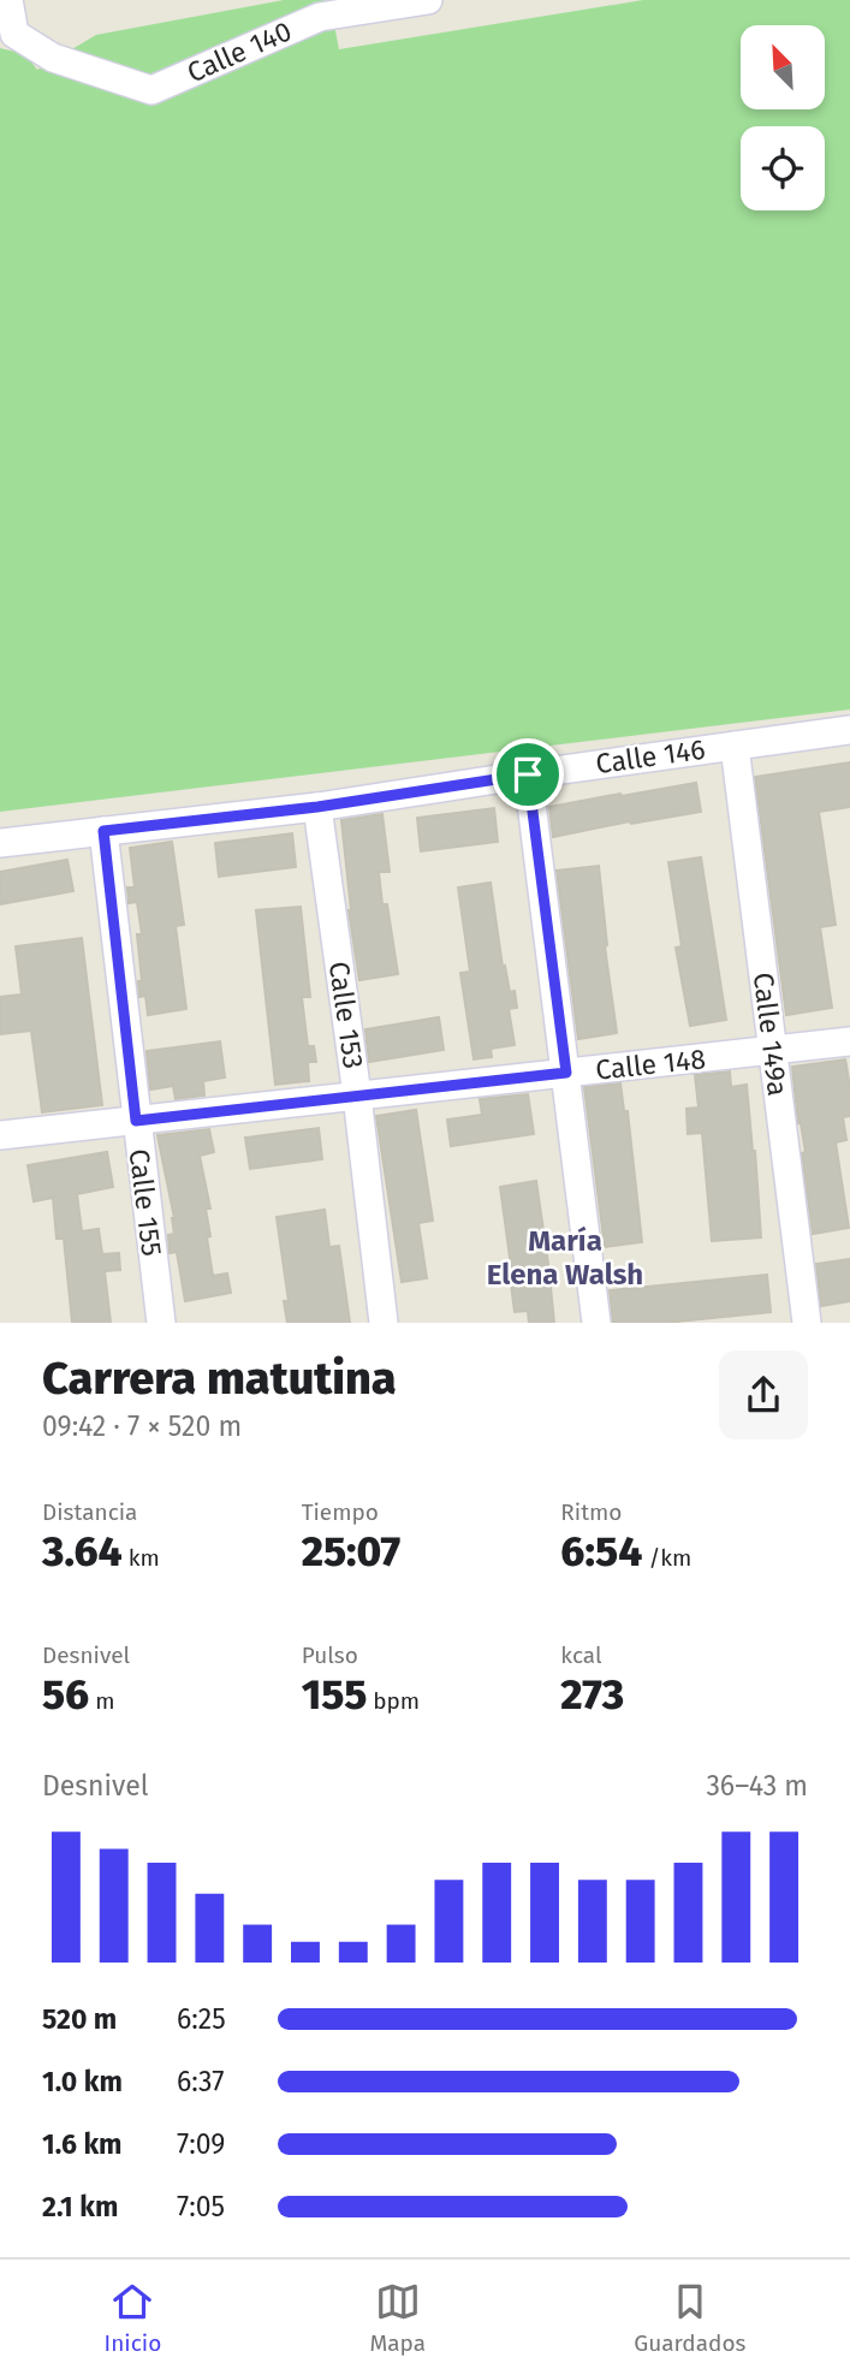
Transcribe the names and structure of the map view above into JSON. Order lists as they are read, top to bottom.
{
  "streets": {
    "street": [
      "Calle 140",
      "Calle 146",
      "Calle 153",
      "Calle 149a",
      "Calle 148",
      "Calle 155"
    ]
  },
  "crossings": [
    ["Calle 146", "Calle 153"],
    ["Calle 146", "Calle 149a"],
    ["Calle 146", "Calle 155"],
    ["Calle 153", "Calle 148"],
    ["Calle 149a", "Calle 148"],
    ["Calle 148", "Calle 155"]
  ],
  "districts": ["María Elena Walsh"],
  "north": "top left",
  "page": {
    "heading": ["Carrera matutina", "09:42 · 7 × 520 m"],
    "stats": [
      ["Distancia", "3.64 km"],
      ["Tiempo", "25:07"],
      ["Ritmo", "6:54 /km"],
      ["Desnivel", "56 m"],
      ["Pulso", "155 bpm"],
      ["kcal", "273"]
    ],
    "chart": ["Desnivel", "36–43 m"],
    "list": [
      {
        "name": "520 m",
        "note": "6:25"
      },
      {
        "name": "1.0 km",
        "note": "6:37"
      },
      {
        "name": "1.6 km",
        "note": "7:09"
      },
      {
        "name": "2.1 km",
        "note": "7:05"
      }
    ],
    "tabs": ["Inicio", "Mapa", "Guardados"]
  }
}
